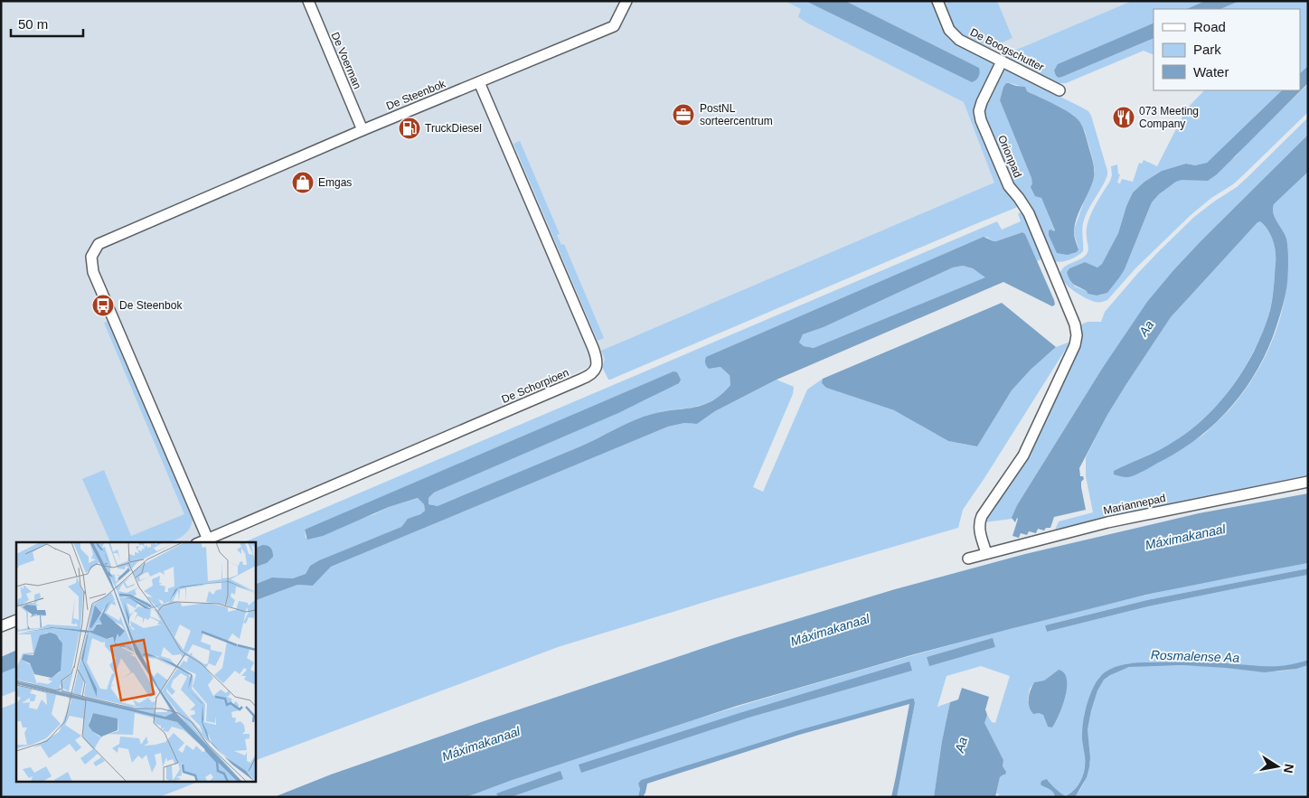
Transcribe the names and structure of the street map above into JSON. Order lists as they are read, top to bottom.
{
  "streets": {
    "street": [
      "De Boogschutter",
      "De Voerman",
      "De Steenbok",
      "Orionpad",
      "De Schorpioen",
      "Mariannepad"
    ]
  },
  "crossings": [
    ["De Boogschutter", "Orionpad"],
    ["De Voerman", "De Steenbok"],
    ["De Steenbok", "De Schorpioen"],
    ["Orionpad", "Mariannepad"]
  ],
  "water": ["Aa", "Máximakanaal", "Rosmalense Aa"],
  "places": {
    "office": ["PostNL sorteercentrum"],
    "restaurant": ["073 Meeting Company"],
    "fuel station": ["TruckDiesel"],
    "shop": ["Emgas"],
    "bus stop": ["De Steenbok"]
  },
  "legend": ["Road", "Park", "Water"],
  "scale_bar": "50 m",
  "north": "right"
}
